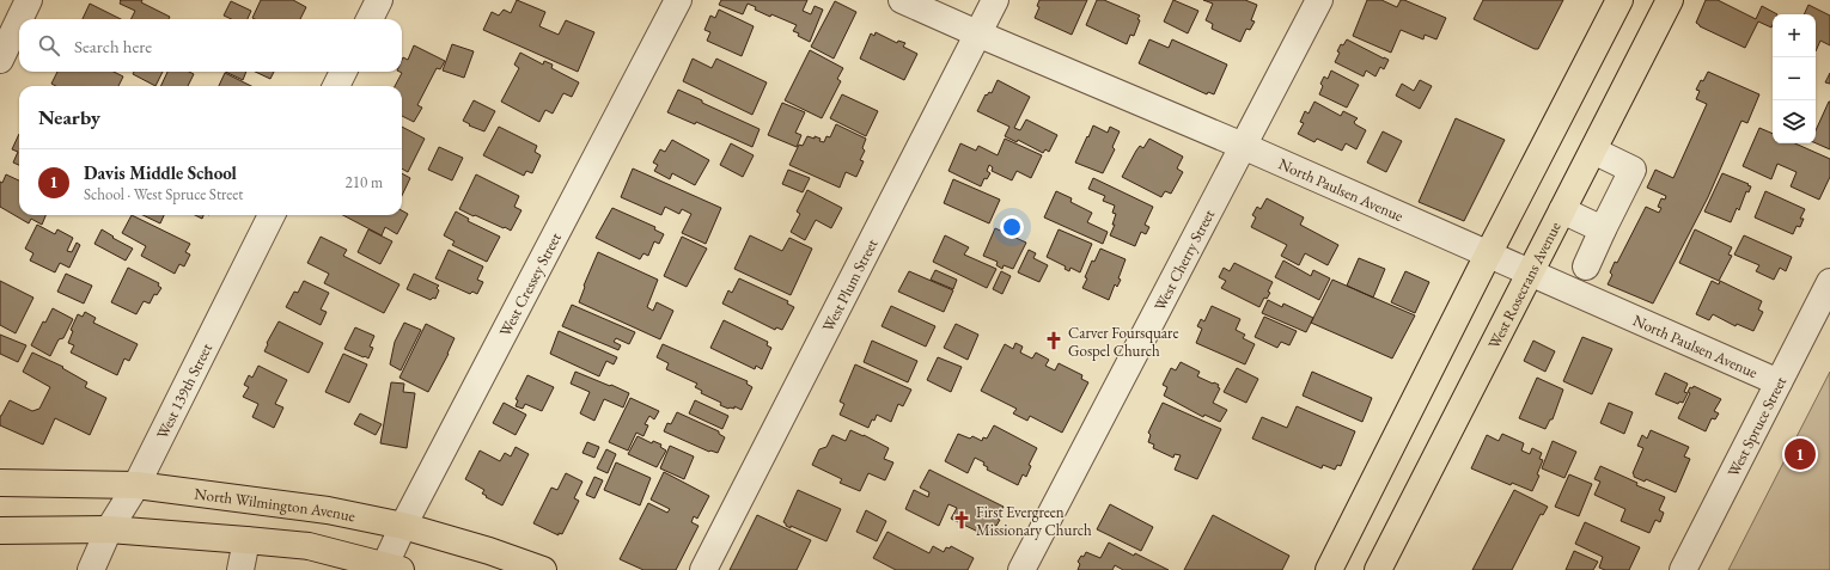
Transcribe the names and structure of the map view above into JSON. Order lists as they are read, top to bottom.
{
  "streets": {
    "main road": ["West Rosecrans Avenue", "North Wilmington Avenue"],
    "street": [
      "North Paulsen Avenue",
      "West Cherry Street",
      "West Cressey Street",
      "West Plum Street",
      "West 139th Street",
      "West Spruce Street"
    ]
  },
  "crossings": [
    ["North Paulsen Avenue", "West Cherry Street"],
    ["North Paulsen Avenue", "West Plum Street"],
    ["North Paulsen Avenue", "West Rosecrans Avenue"],
    ["North Paulsen Avenue", "West Spruce Street"],
    ["West Cressey Street", "North Wilmington Avenue"],
    ["West 139th Street", "North Wilmington Avenue"]
  ],
  "places": {
    "church": ["Carver Foursquare Gospel Church", "First Evergreen Missionary Church"]
  },
  "page": {
    "map_buttons": ["+", "−"],
    "search": "Search here",
    "heading": "Nearby",
    "list": [
      {
        "mark": "1",
        "name": "Davis Middle School",
        "note": "School · West Spruce Street",
        "value": "210 m"
      }
    ],
    "pins": "1"
  }
}
